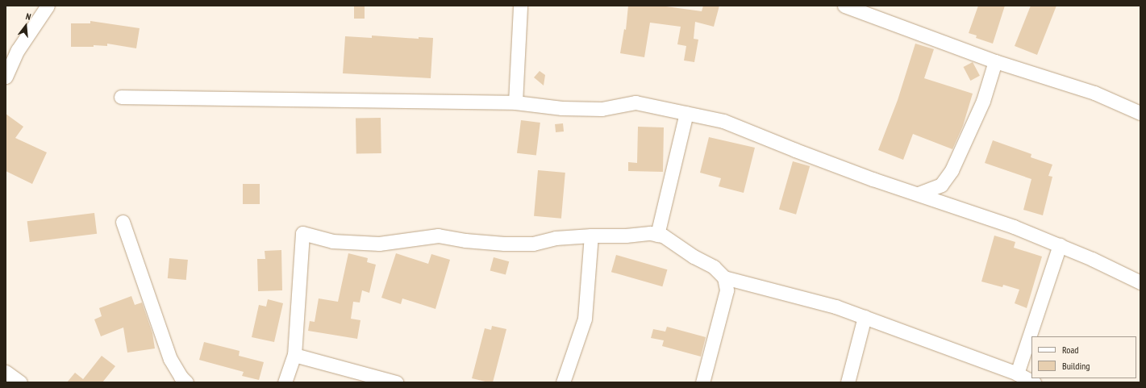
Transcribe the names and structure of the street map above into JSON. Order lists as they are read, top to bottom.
{
  "legend": ["Road", "Building"],
  "north": "top"
}
